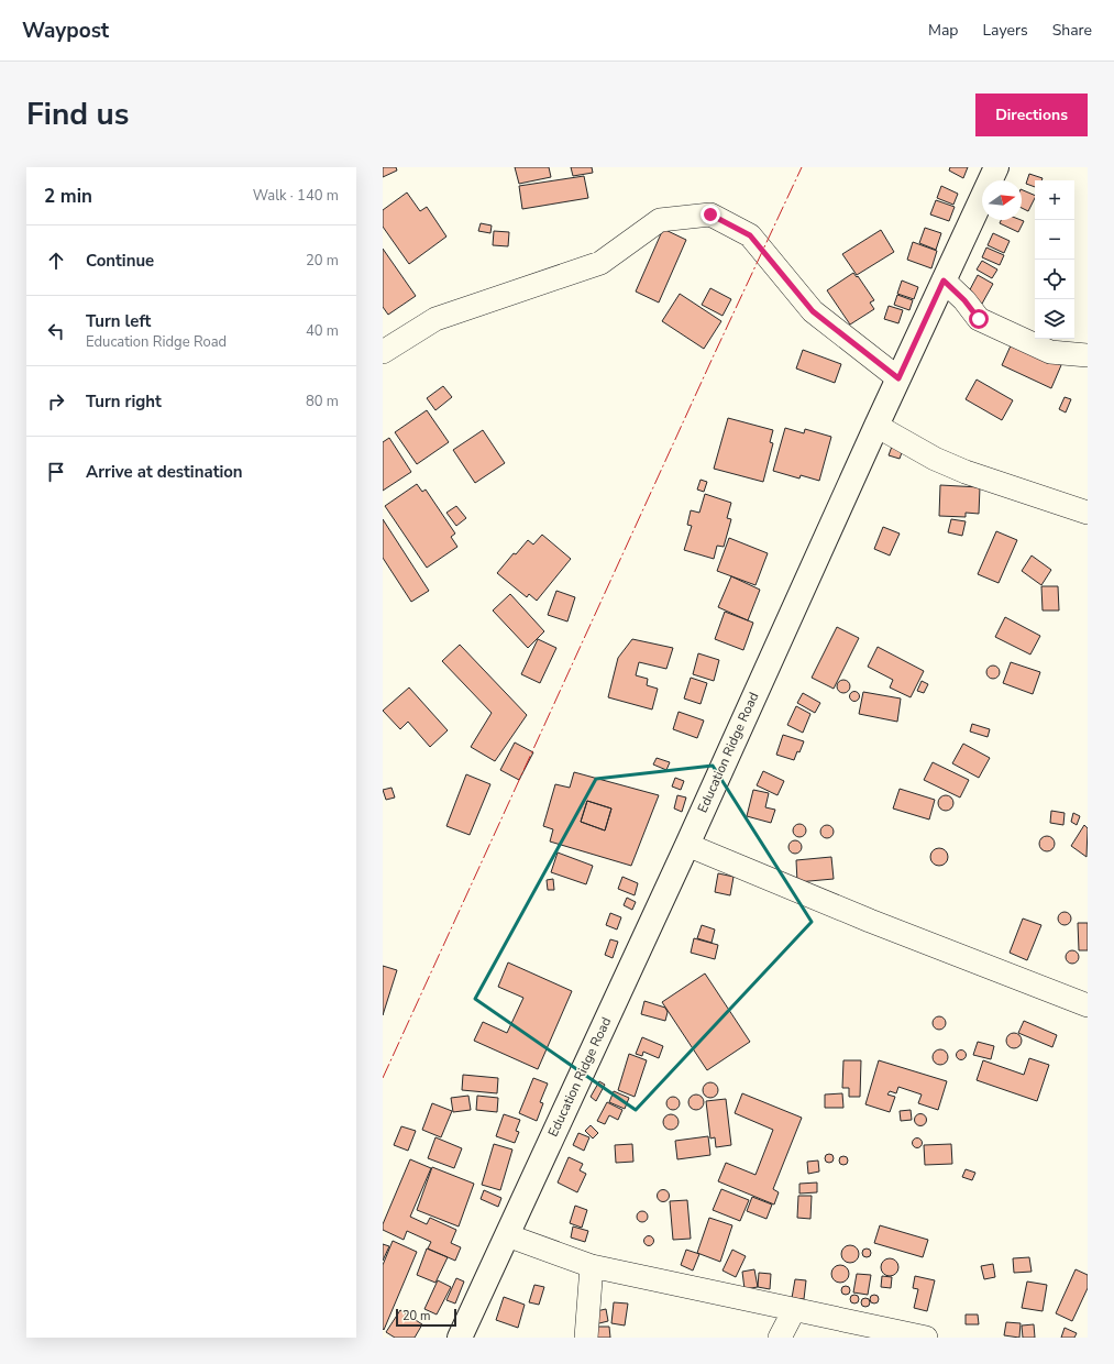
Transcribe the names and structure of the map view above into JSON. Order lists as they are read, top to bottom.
{
  "streets": {
    "main road": ["Education Ridge Road"]
  },
  "scale_bar": "20 m",
  "north": "right",
  "page": {
    "header": "Waypost",
    "nav": ["Map", "Layers", "Share"],
    "title": "Find us",
    "buttons": "Directions",
    "heading": ["2 min", "Walk · 140 m"],
    "map_buttons": ["+", "−"],
    "list": [
      ["Continue", "20 m"],
      ["Turn left", "Education Ridge Road", "40 m"],
      ["Turn right", "80 m"],
      "Arrive at destination"
    ],
    "scale": "20 m"
  }
}
